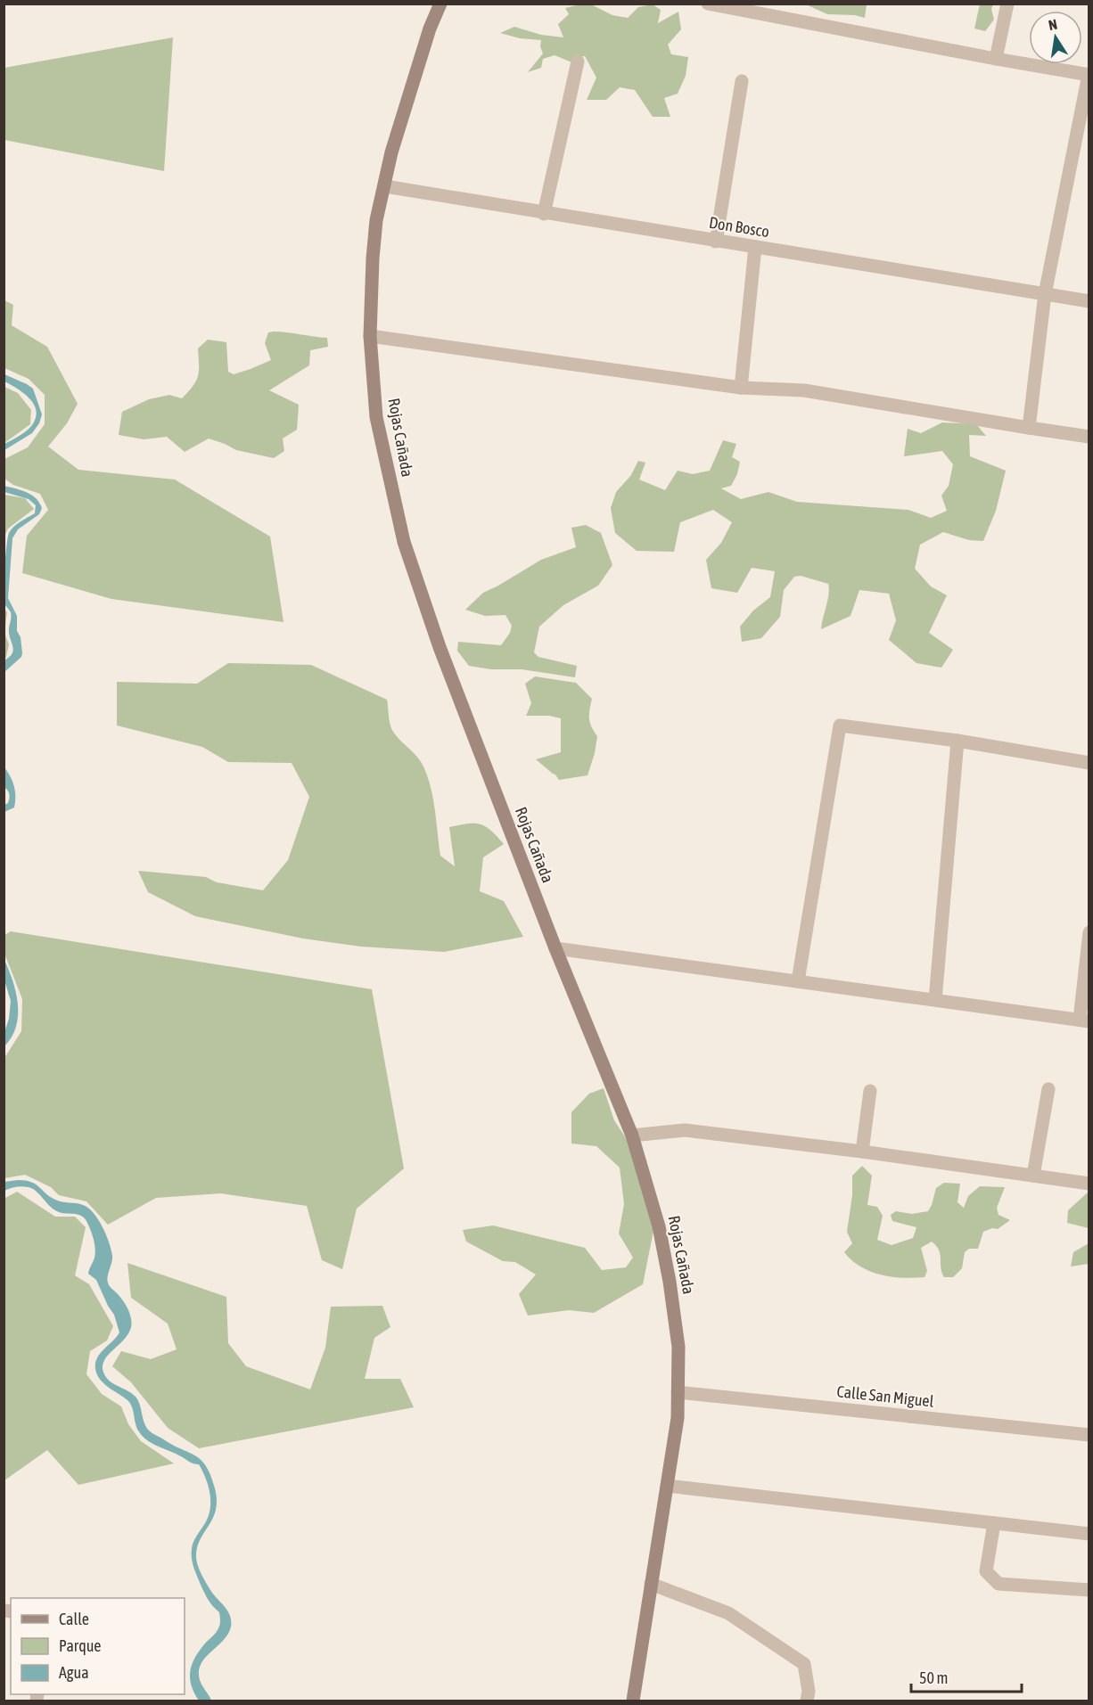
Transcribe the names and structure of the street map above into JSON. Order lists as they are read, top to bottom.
{
  "streets": {
    "main road": ["Rojas Cañada"],
    "street": ["Don Bosco", "Calle San Miguel"]
  },
  "crossings": [
    ["Don Bosco", "Rojas Cañada"],
    ["Rojas Cañada", "Calle San Miguel"]
  ],
  "legend": ["Calle", "Parque", "Agua"],
  "scale_bar": "50 m",
  "north": "top"
}
